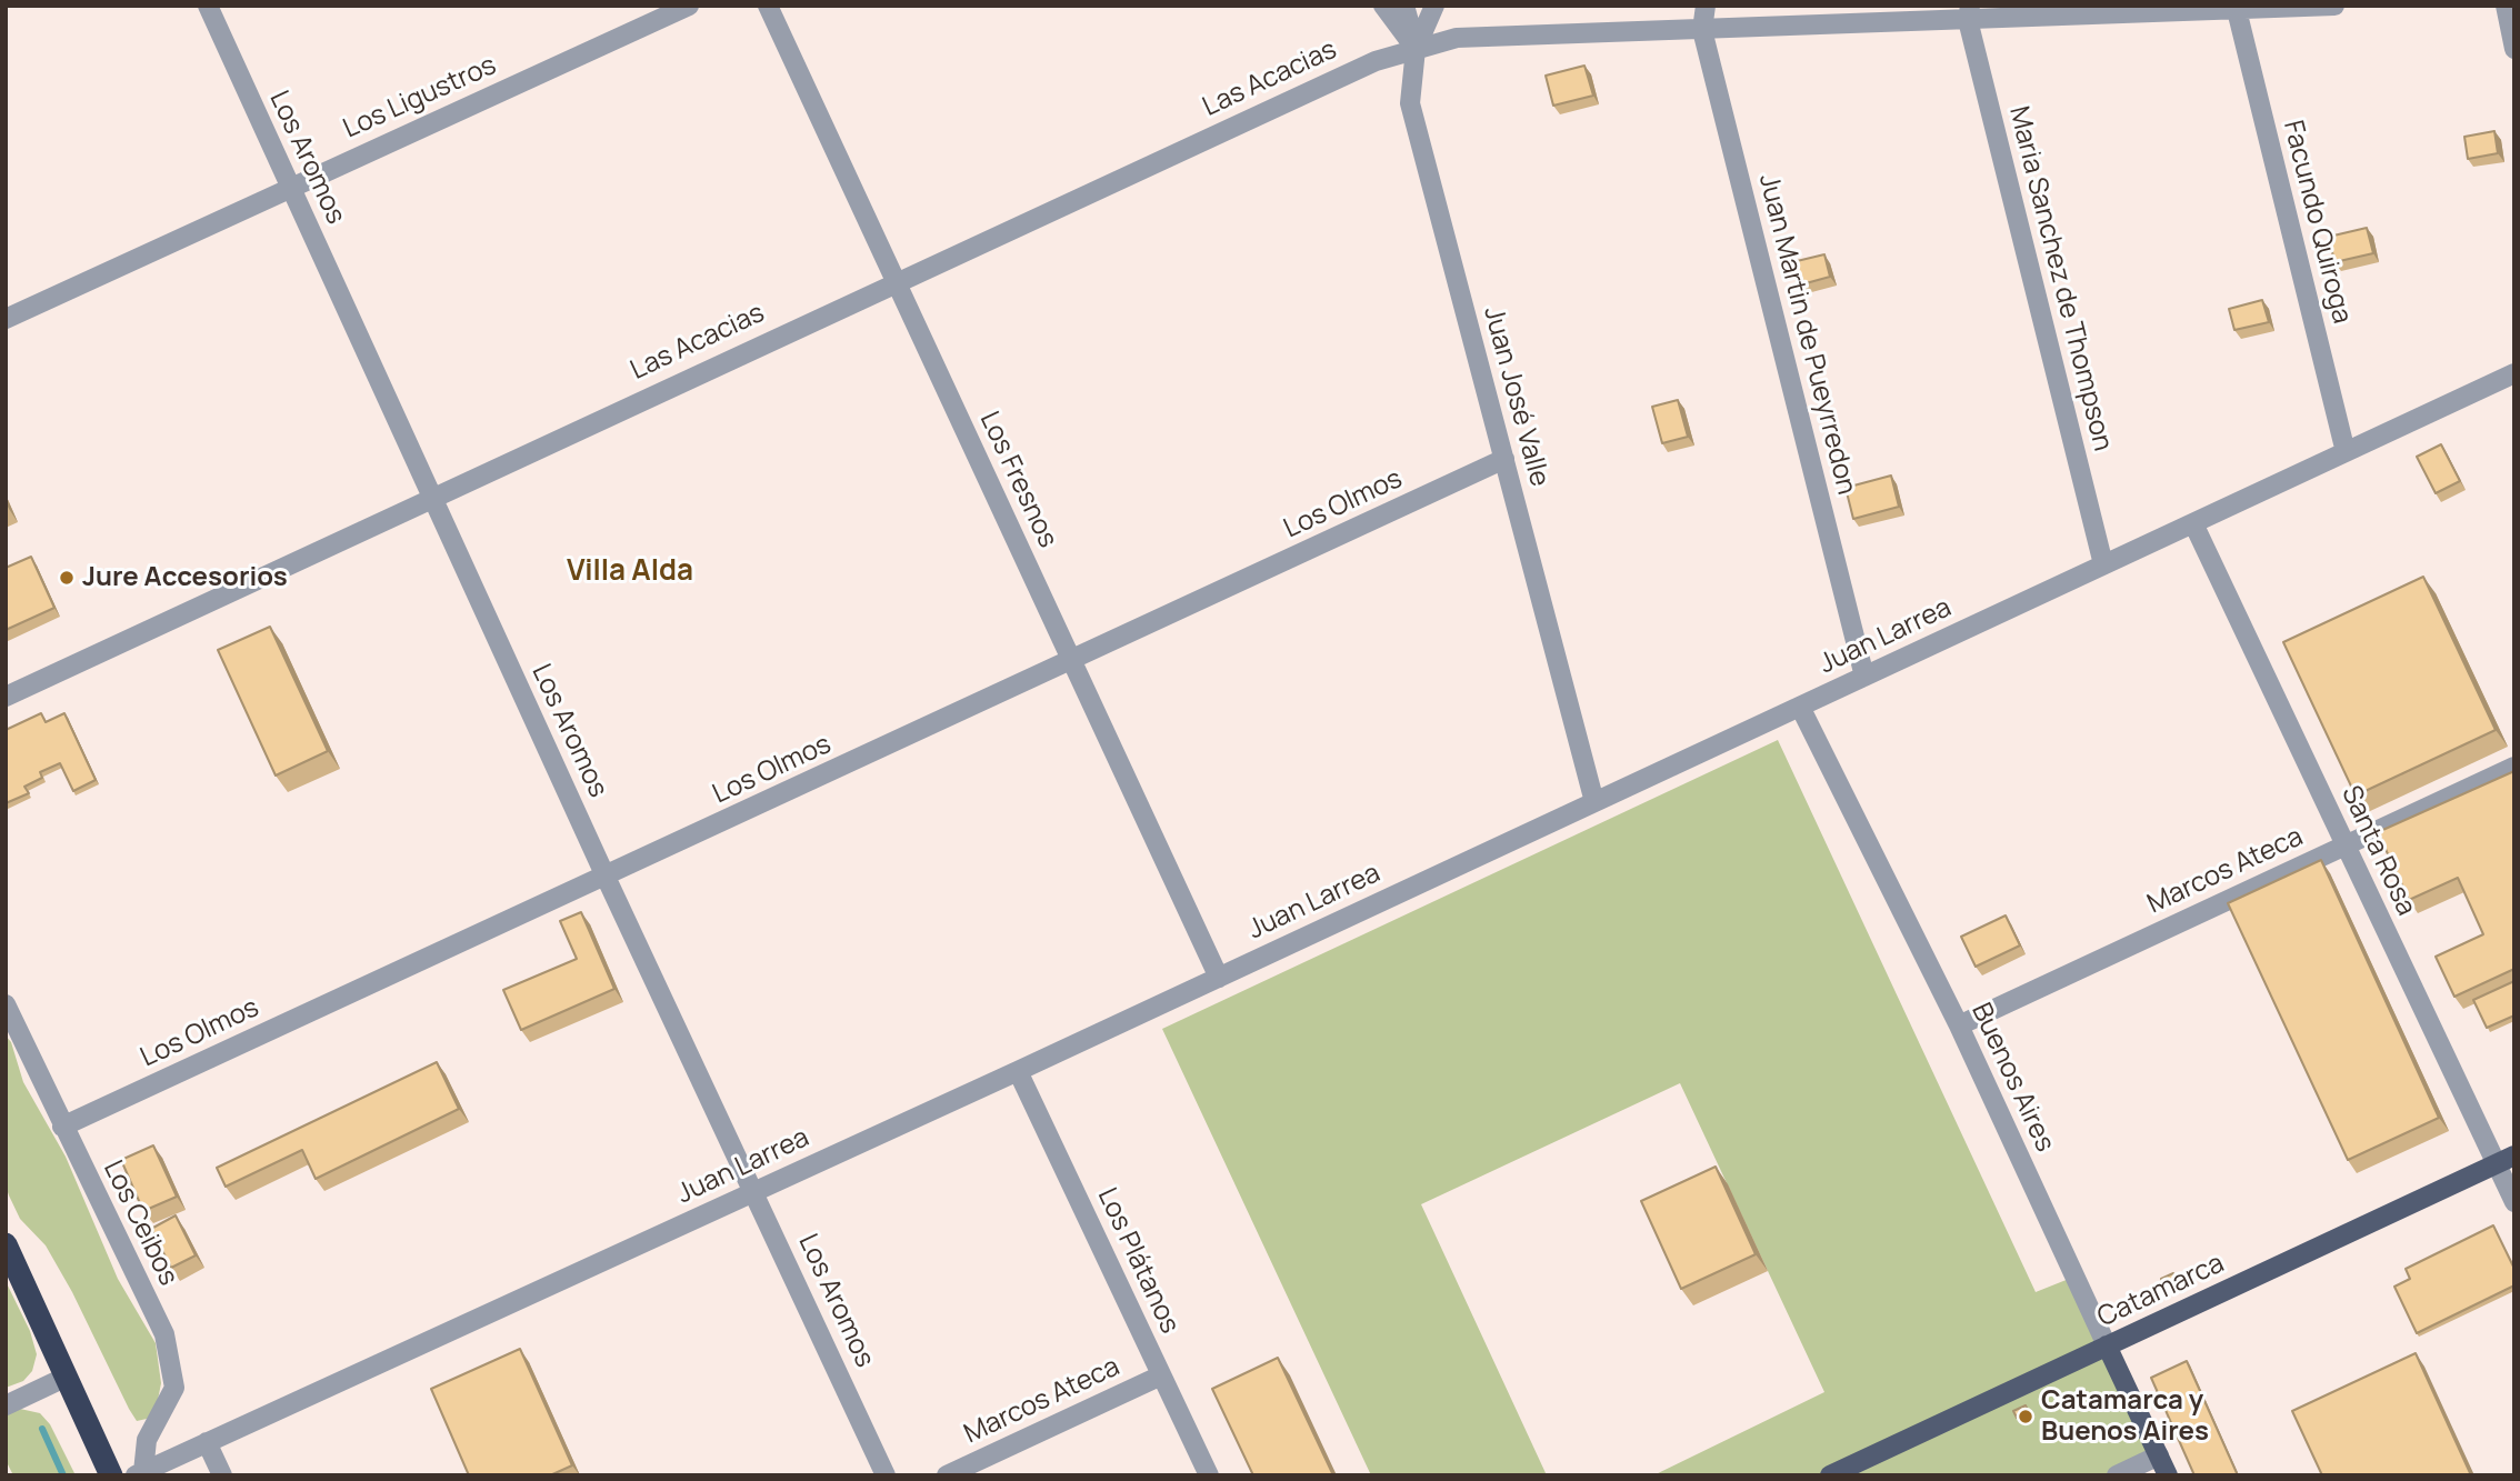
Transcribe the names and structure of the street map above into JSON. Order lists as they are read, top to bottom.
{
  "streets": {
    "main road": ["Buenos Aires", "Catamarca"],
    "street": [
      "Las Acacias",
      "Los Ligustros",
      "Los Aromos",
      "Facundo Quiroga",
      "Maria Sanchez de Thompson",
      "Juan Martin de Pueyrredon",
      "Juan José Valle",
      "Los Fresnos",
      "Los Olmos",
      "Juan Larrea",
      "Santa Rosa",
      "Marcos Ateca",
      "Los Ceibos",
      "Los Plátanos"
    ]
  },
  "crossings": [
    ["Las Acacias", "Los Aromos"],
    ["Las Acacias", "Facundo Quiroga"],
    ["Las Acacias", "Maria Sanchez de Thompson"],
    ["Las Acacias", "Juan Martin de Pueyrredon"],
    ["Las Acacias", "Juan José Valle"],
    ["Las Acacias", "Los Fresnos"],
    ["Los Ligustros", "Los Aromos"],
    ["Los Aromos", "Los Olmos"],
    ["Los Aromos", "Juan Larrea"],
    ["Facundo Quiroga", "Juan Larrea"],
    ["Maria Sanchez de Thompson", "Juan Larrea"],
    ["Juan Martin de Pueyrredon", "Juan Larrea"],
    ["Juan José Valle", "Los Olmos"],
    ["Juan José Valle", "Juan Larrea"],
    ["Los Fresnos", "Los Olmos"],
    ["Los Fresnos", "Juan Larrea"],
    ["Los Olmos", "Los Ceibos"],
    ["Juan Larrea", "Santa Rosa"],
    ["Juan Larrea", "Buenos Aires"],
    ["Juan Larrea", "Los Ceibos"],
    ["Juan Larrea", "Los Plátanos"],
    ["Santa Rosa", "Marcos Ateca"],
    ["Santa Rosa", "Catamarca"],
    ["Marcos Ateca", "Buenos Aires"],
    ["Marcos Ateca", "Los Plátanos"],
    ["Buenos Aires", "Catamarca"]
  ],
  "districts": ["Villa Alda"],
  "places": ["Jure Accesorios", "Catamarca y Buenos Aires"]
}
